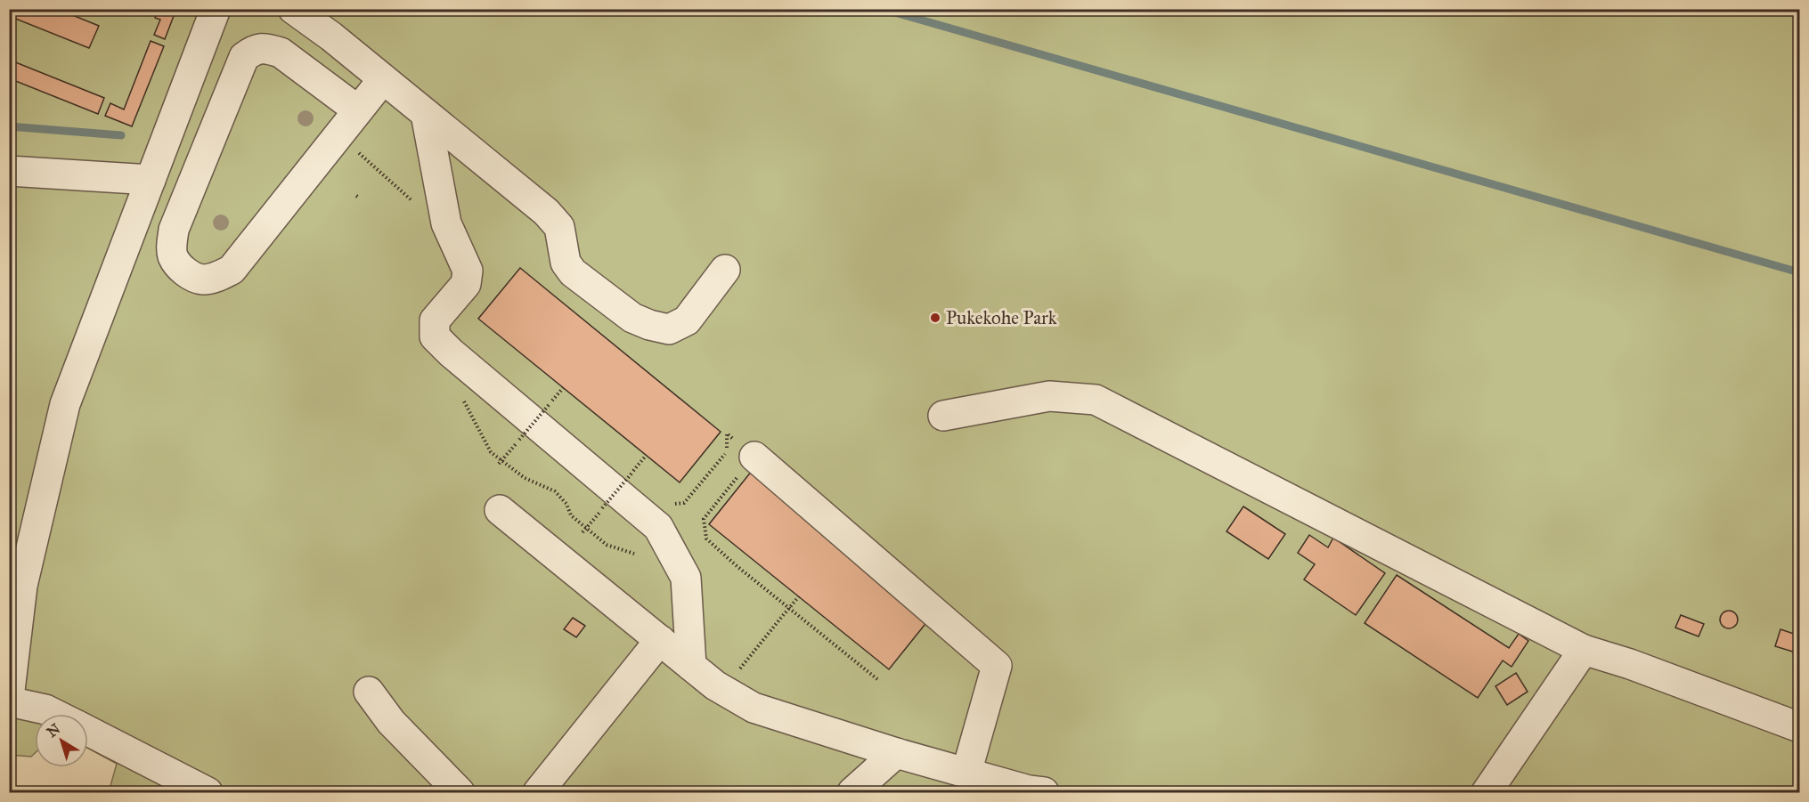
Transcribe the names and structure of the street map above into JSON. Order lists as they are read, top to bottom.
{
  "places": ["Pukekohe Park"],
  "north": "top left"
}
